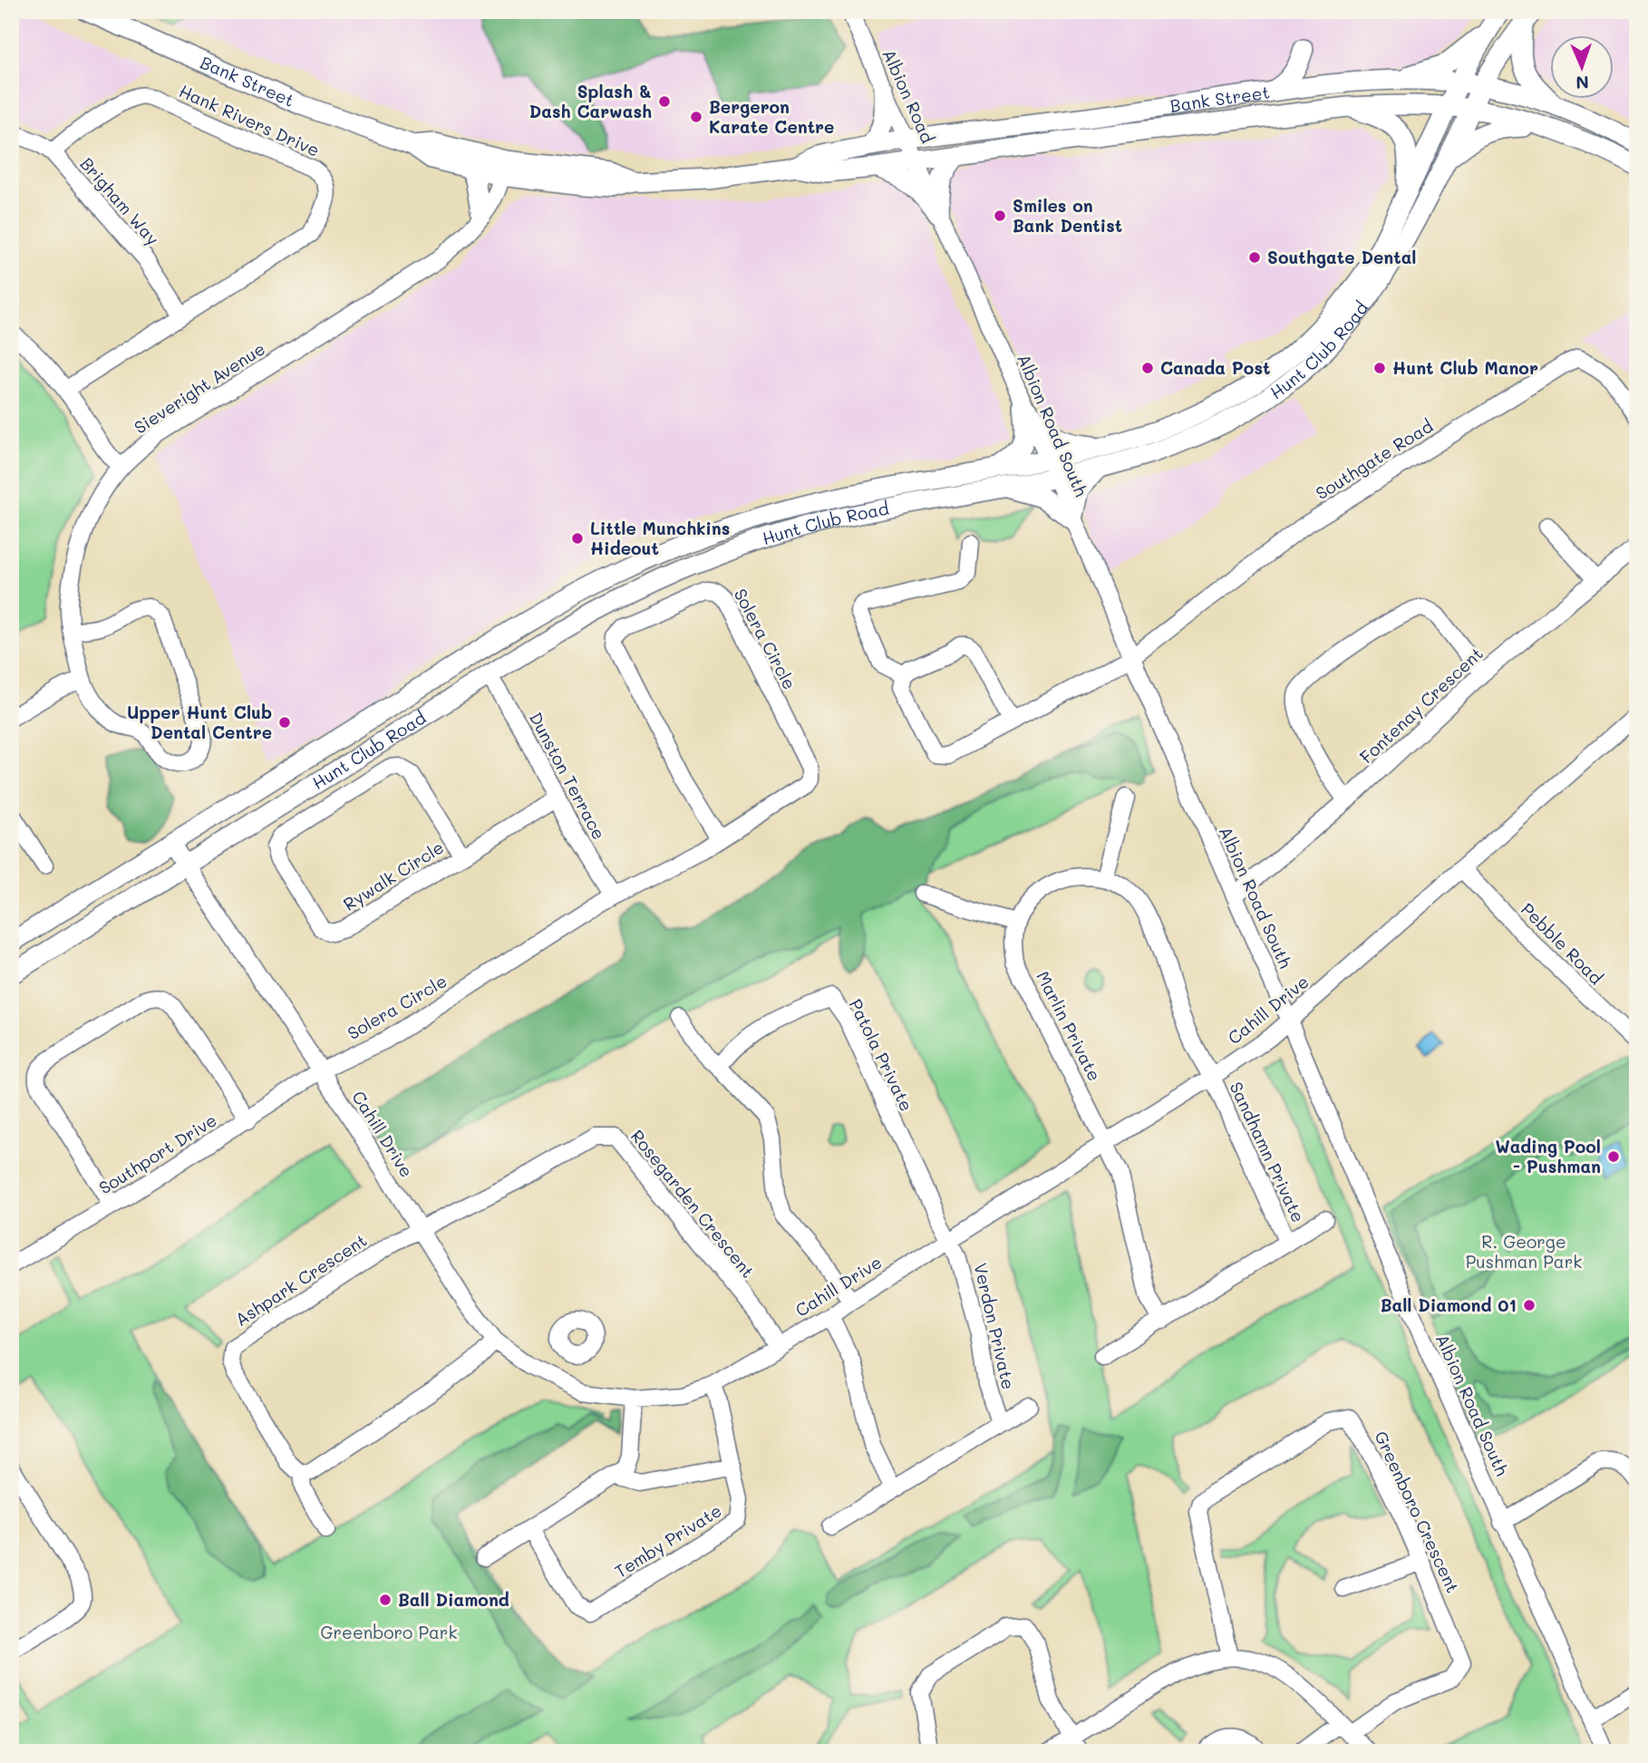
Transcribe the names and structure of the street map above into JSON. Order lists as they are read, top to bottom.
{
  "streets": {
    "main road": ["Bank Street", "Hunt Club Road"],
    "street": [
      "Albion Road",
      "Hank Rivers Drive",
      "Brigham Way",
      "Sieveright Avenue",
      "Albion Road South",
      "Southgate Road",
      "Solera Circle",
      "Fontenay Crescent",
      "Dunston Terrace",
      "Rywalk Circle",
      "Pebble Road",
      "Cahill Drive",
      "Marlin Private",
      "Patola Private",
      "Sandhamn Private",
      "Southport Drive",
      "Rosegarden Crescent",
      "Ashpark Crescent",
      "Verdon Private",
      "Greenboro Crescent",
      "Temby Private"
    ]
  },
  "crossings": [
    ["Bank Street", "Albion Road"],
    ["Bank Street", "Hunt Club Road"],
    ["Bank Street", "Sieveright Avenue"],
    ["Bank Street", "Albion Road South"],
    ["Albion Road", "Albion Road South"],
    ["Hank Rivers Drive", "Brigham Way"],
    ["Hunt Club Road", "Albion Road South"],
    ["Hunt Club Road", "Dunston Terrace"],
    ["Hunt Club Road", "Cahill Drive"],
    ["Albion Road South", "Southgate Road"],
    ["Albion Road South", "Fontenay Crescent"],
    ["Albion Road South", "Cahill Drive"],
    ["Solera Circle", "Dunston Terrace"],
    ["Solera Circle", "Cahill Drive"],
    ["Solera Circle", "Southport Drive"],
    ["Dunston Terrace", "Rywalk Circle"],
    ["Pebble Road", "Cahill Drive"],
    ["Cahill Drive", "Marlin Private"],
    ["Cahill Drive", "Patola Private"],
    ["Cahill Drive", "Sandhamn Private"],
    ["Cahill Drive", "Southport Drive"],
    ["Cahill Drive", "Rosegarden Crescent"],
    ["Cahill Drive", "Ashpark Crescent"],
    ["Cahill Drive", "Verdon Private"],
    ["Cahill Drive", "Temby Private"],
    ["Patola Private", "Verdon Private"],
    ["Rosegarden Crescent", "Ashpark Crescent"]
  ],
  "parks": ["R. George Pushman Park", "Greenboro Park"],
  "places": [
    "Splash & Dash Carwash",
    "Bergeron Karate Centre",
    "Smiles on Bank Dentist",
    "Southgate Dental",
    "Canada Post",
    "Hunt Club Manor",
    "Little Munchkins Hideout",
    "Upper Hunt Club Dental Centre",
    "Wading Pool - Pushman",
    "Ball Diamond 01",
    "Ball Diamond"
  ],
  "north": "bottom"
}
